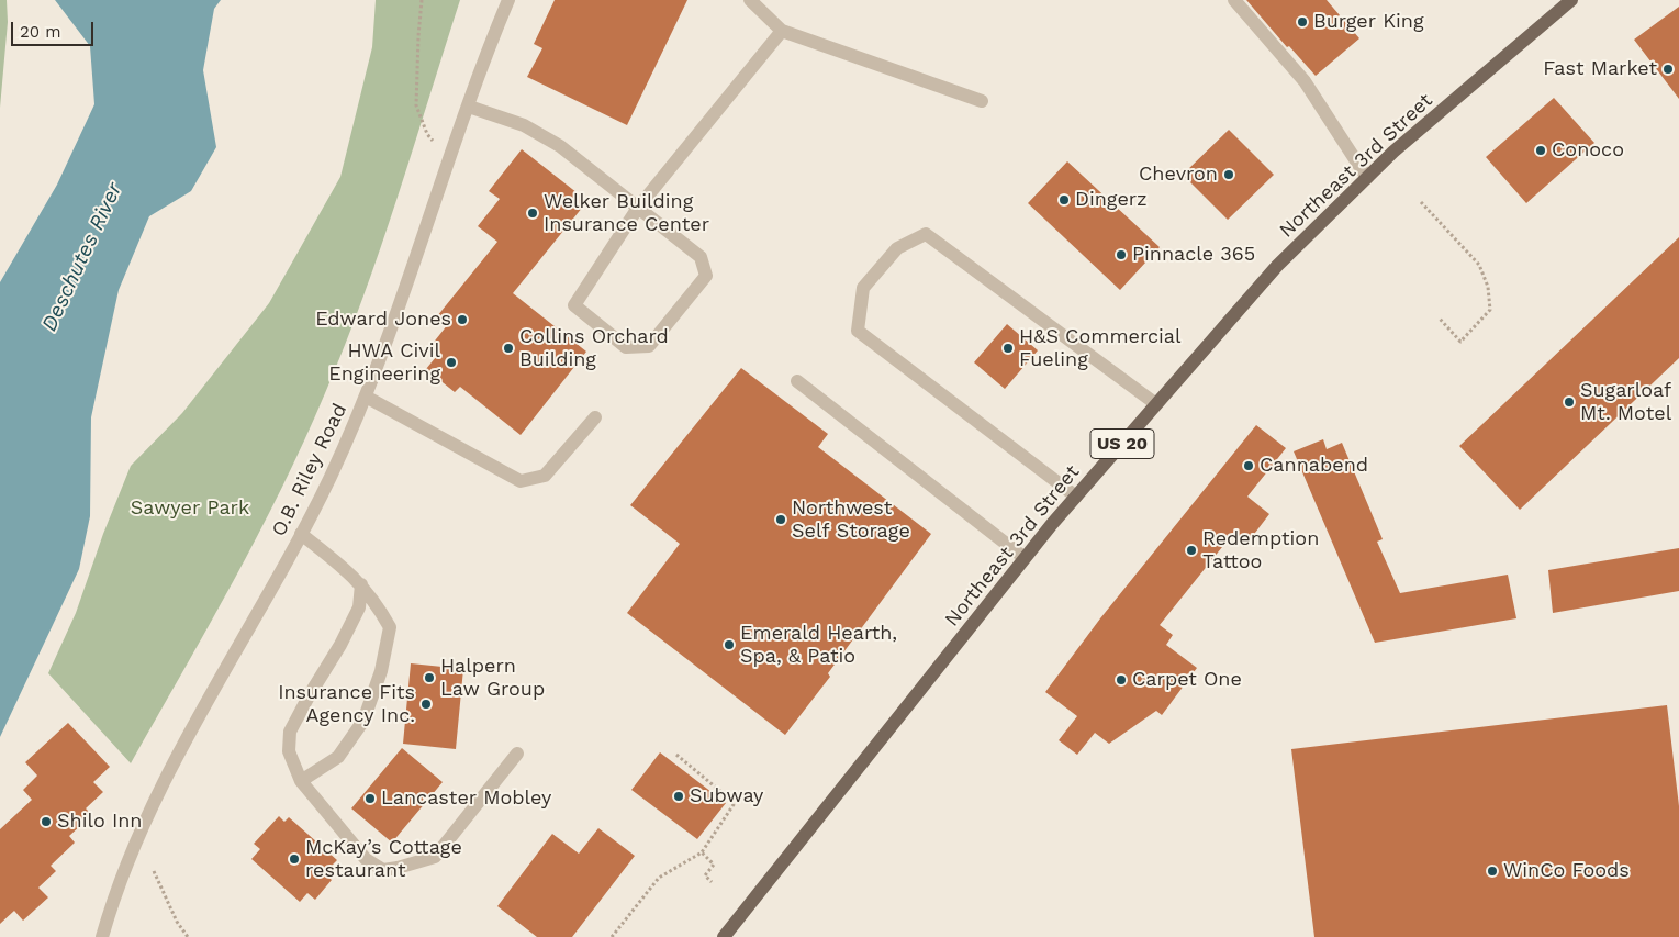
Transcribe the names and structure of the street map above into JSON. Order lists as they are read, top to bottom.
{
  "streets": {
    "main road": ["Northeast 3rd Street", "US 20"],
    "street": ["O.B. Riley Road"]
  },
  "water": ["Deschutes River"],
  "parks": ["Sawyer Park"],
  "places": [
    "Burger King",
    "Fast Market",
    "Conoco",
    "Chevron",
    "Dingerz",
    "Welker Building Insurance Center",
    "Pinnacle 365",
    "Edward Jones",
    "Collins Orchard Building",
    "H&S Commercial Fueling",
    "HWA Civil Engineering",
    "Sugarloaf Mt. Motel",
    "Cannabend",
    "Northwest Self Storage",
    "Redemption Tattoo",
    "Emerald Hearth, Spa, & Patio",
    "Halpern Law Group",
    "Carpet One",
    "Insurance Fits Agency Inc.",
    "Subway",
    "Lancaster Mobley",
    "Shilo Inn",
    "McKay’s Cottage restaurant",
    "WinCo Foods"
  ],
  "scale_bar": "20 m"
}
